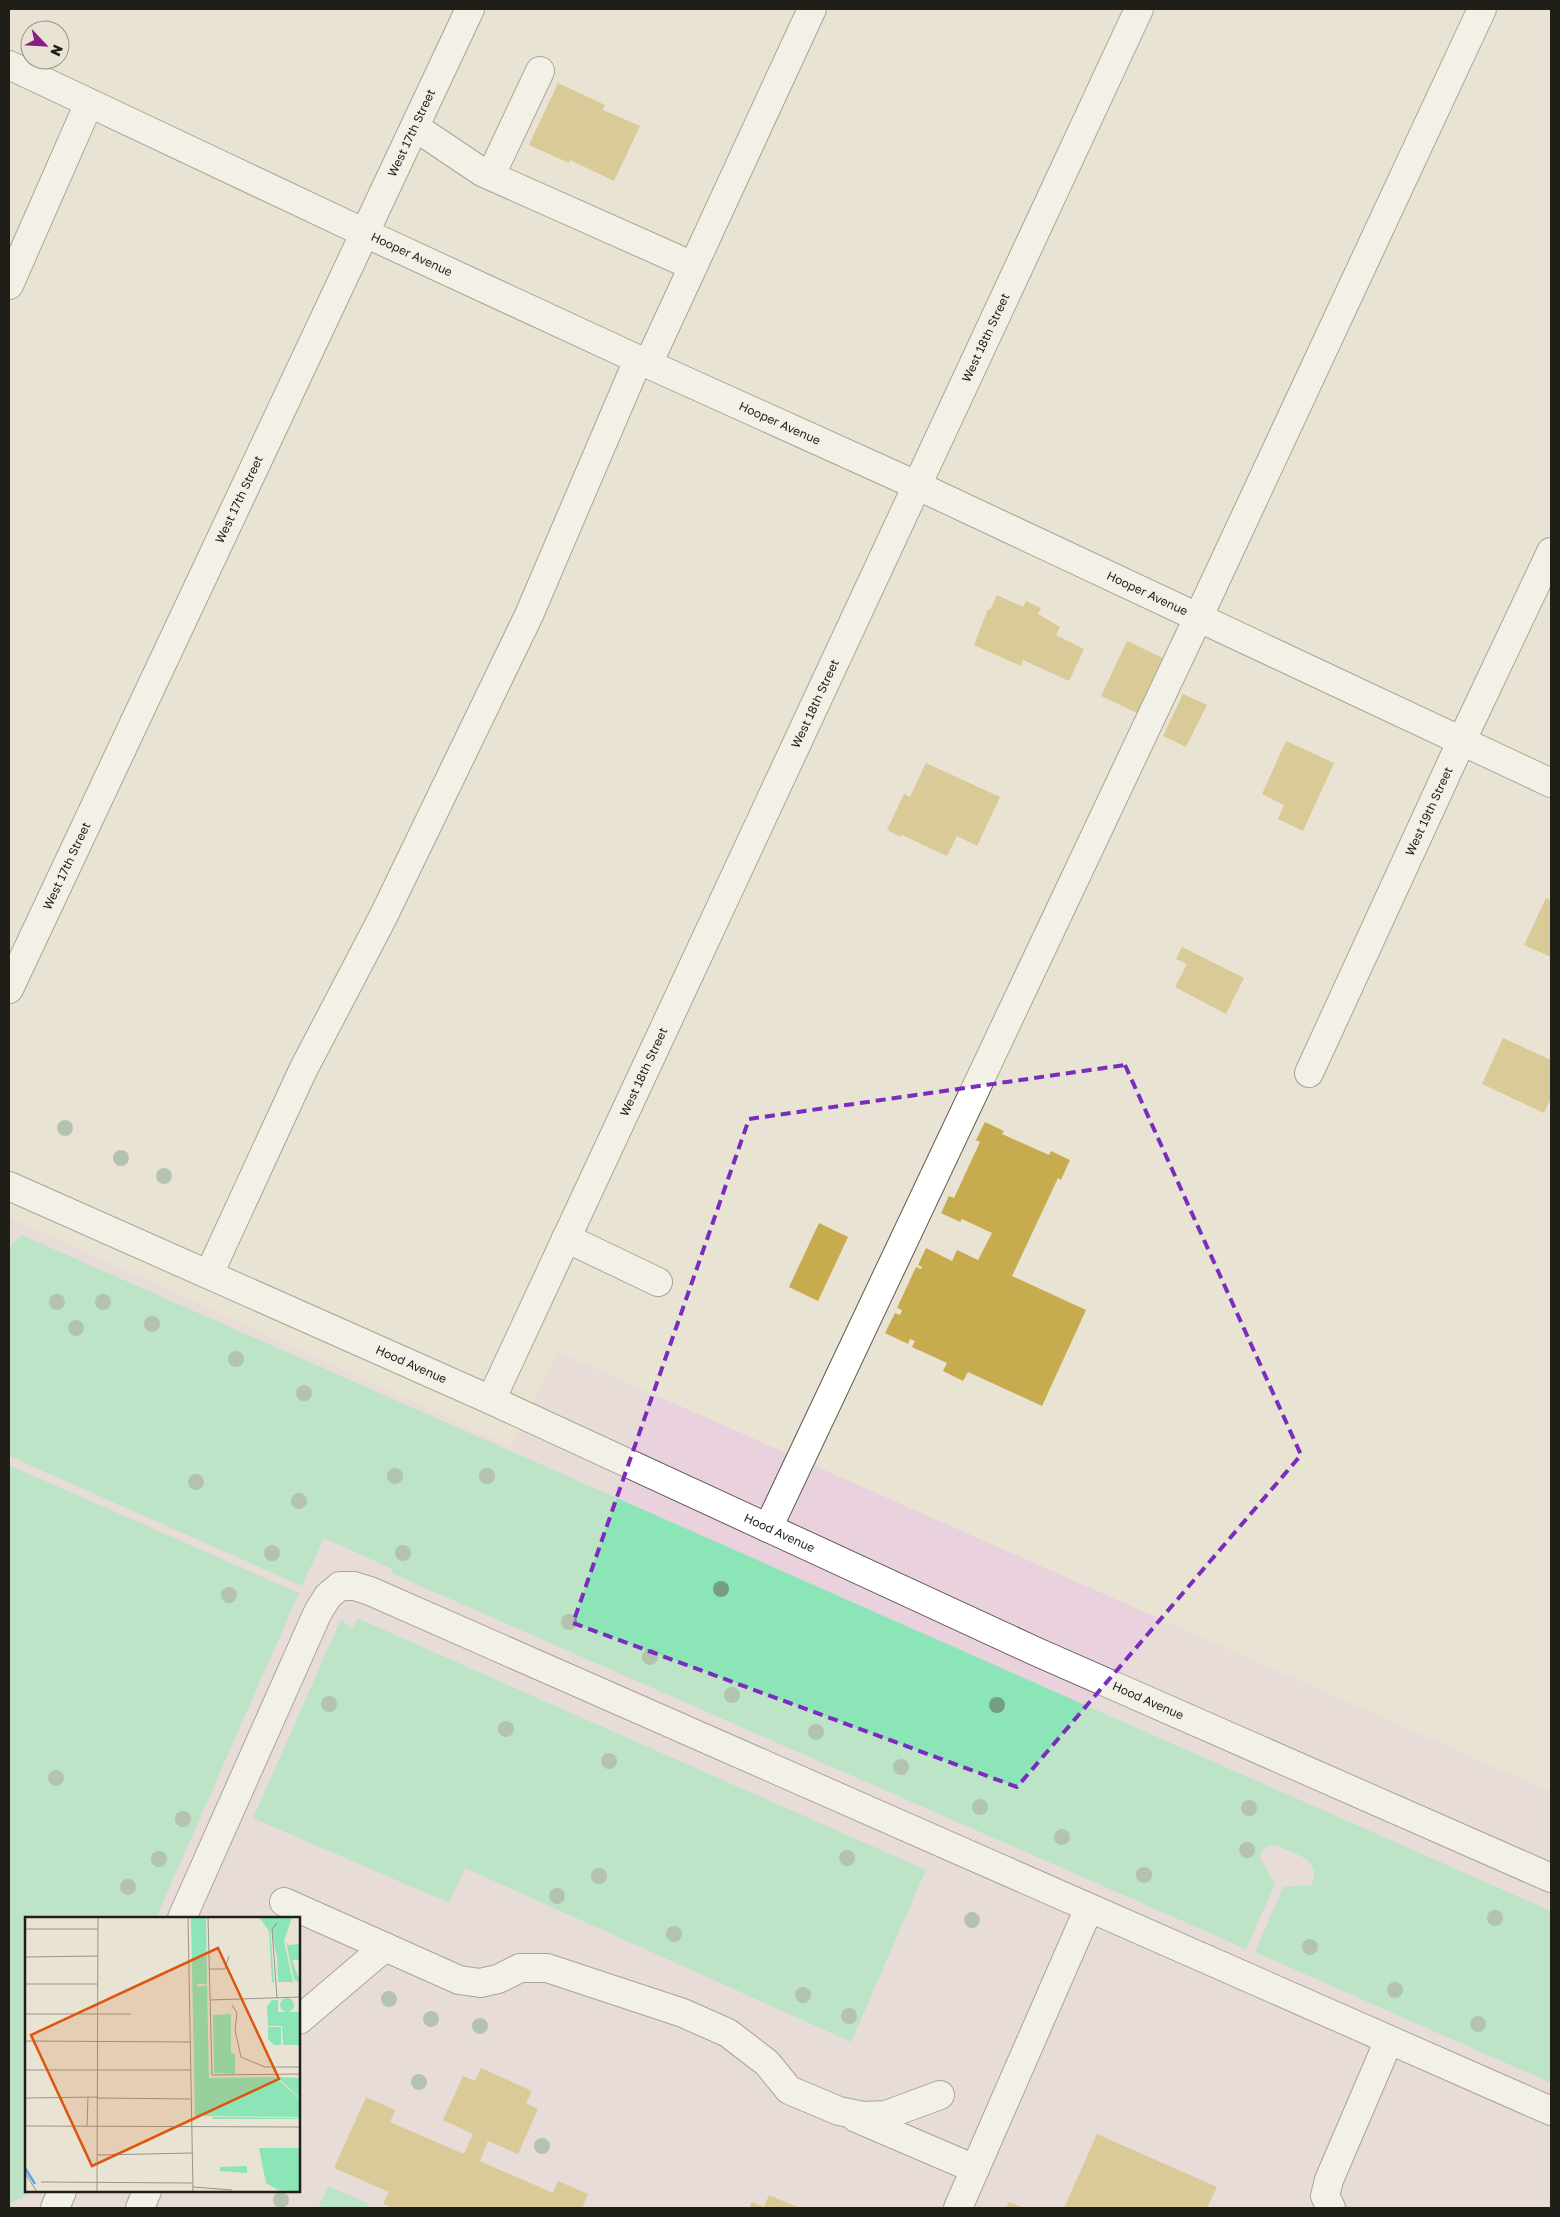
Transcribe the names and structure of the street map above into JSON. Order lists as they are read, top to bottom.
{
  "streets": {
    "street": [
      "West 17th Street",
      "Hooper Avenue",
      "West 18th Street",
      "West 19th Street",
      "Hood Avenue"
    ]
  },
  "crossings": [
    ["West 17th Street", "Hooper Avenue"],
    ["Hooper Avenue", "West 18th Street"],
    ["Hooper Avenue", "West 19th Street"],
    ["West 18th Street", "Hood Avenue"]
  ],
  "north": "bottom right"
}
